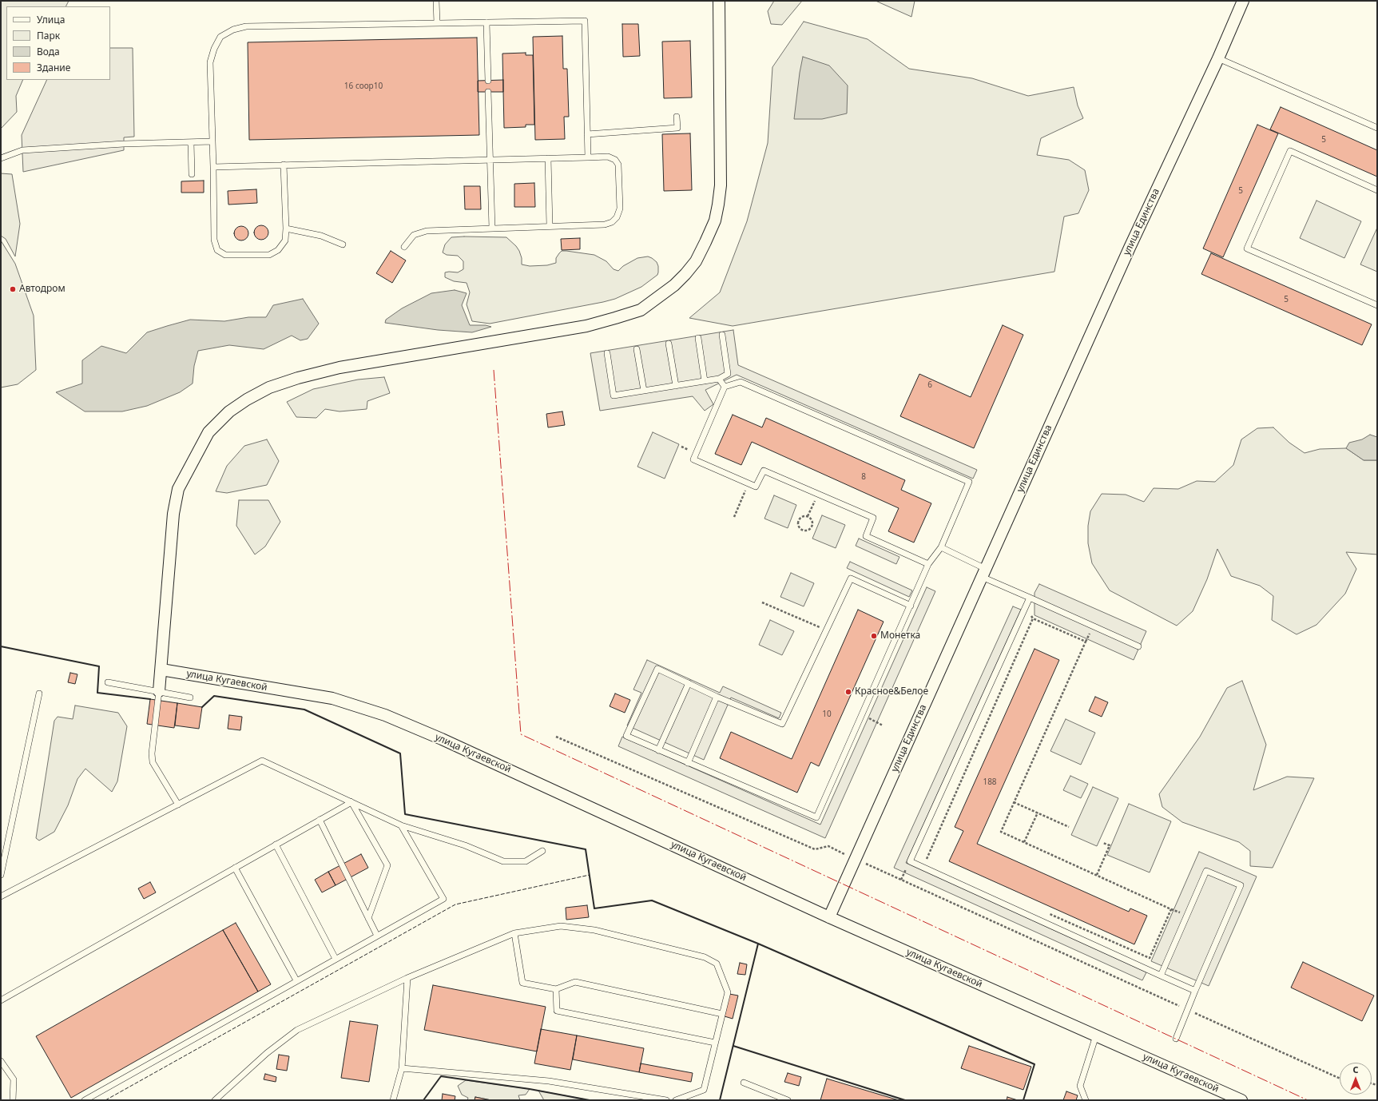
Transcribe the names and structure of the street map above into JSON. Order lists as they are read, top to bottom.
{
  "streets": {
    "street": ["улица Единства", "улица Кугаевской"]
  },
  "crossings": [
    ["улица Единства", "улица Кугаевской"]
  ],
  "places": ["Автодром", "Монетка", "Красное&Белое"],
  "house_numbers": [
    "16 соор10",
    "5",
    "5",
    "5",
    "6",
    "8",
    "10",
    "188"
  ],
  "legend": [
    "Улица",
    "Парк",
    "Вода",
    "Здание"
  ],
  "north": "top"
}
